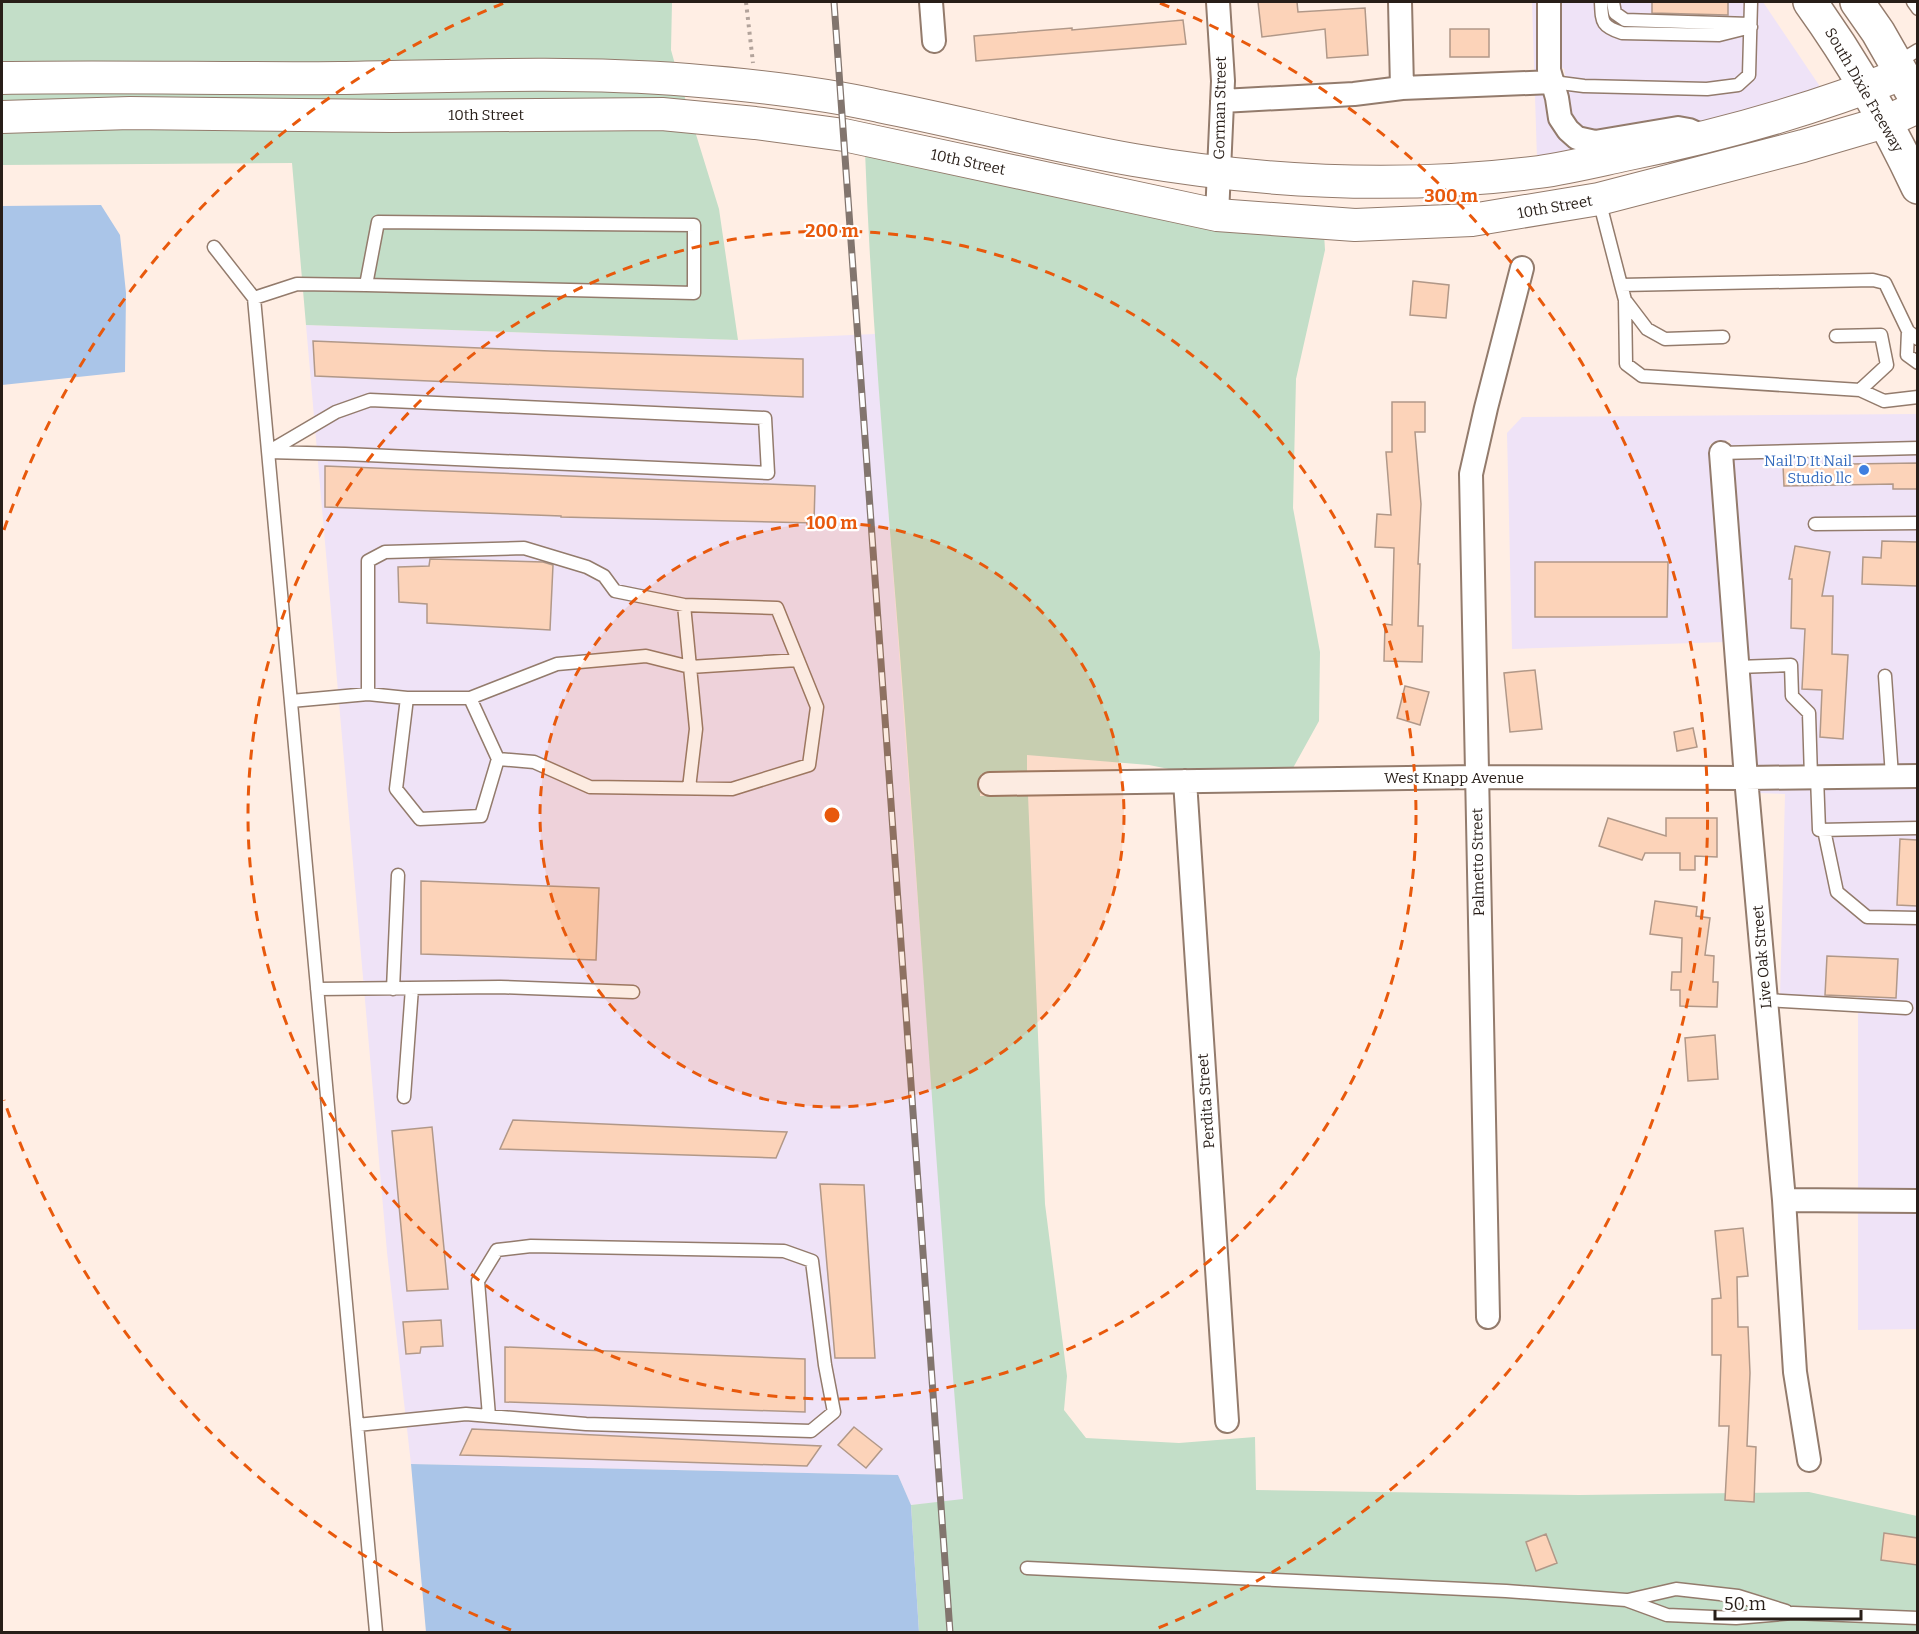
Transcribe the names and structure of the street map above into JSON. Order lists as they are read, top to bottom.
{
  "streets": {
    "main road": ["South Dixie Freeway"],
    "street": [
      "Gorman Street",
      "10th Street",
      "West Knapp Avenue",
      "Palmetto Street",
      "Live Oak Street",
      "Perdita Street"
    ]
  },
  "crossings": [
    ["South Dixie Freeway", "10th Street"],
    ["Gorman Street", "10th Street"],
    ["West Knapp Avenue", "Palmetto Street"],
    ["West Knapp Avenue", "Live Oak Street"],
    ["West Knapp Avenue", "Perdita Street"]
  ],
  "places": ["Nail'D It Nail Studio llc"],
  "scale_bar": "50 m",
  "rings": ["300 m", "200 m", "100 m"]
}
